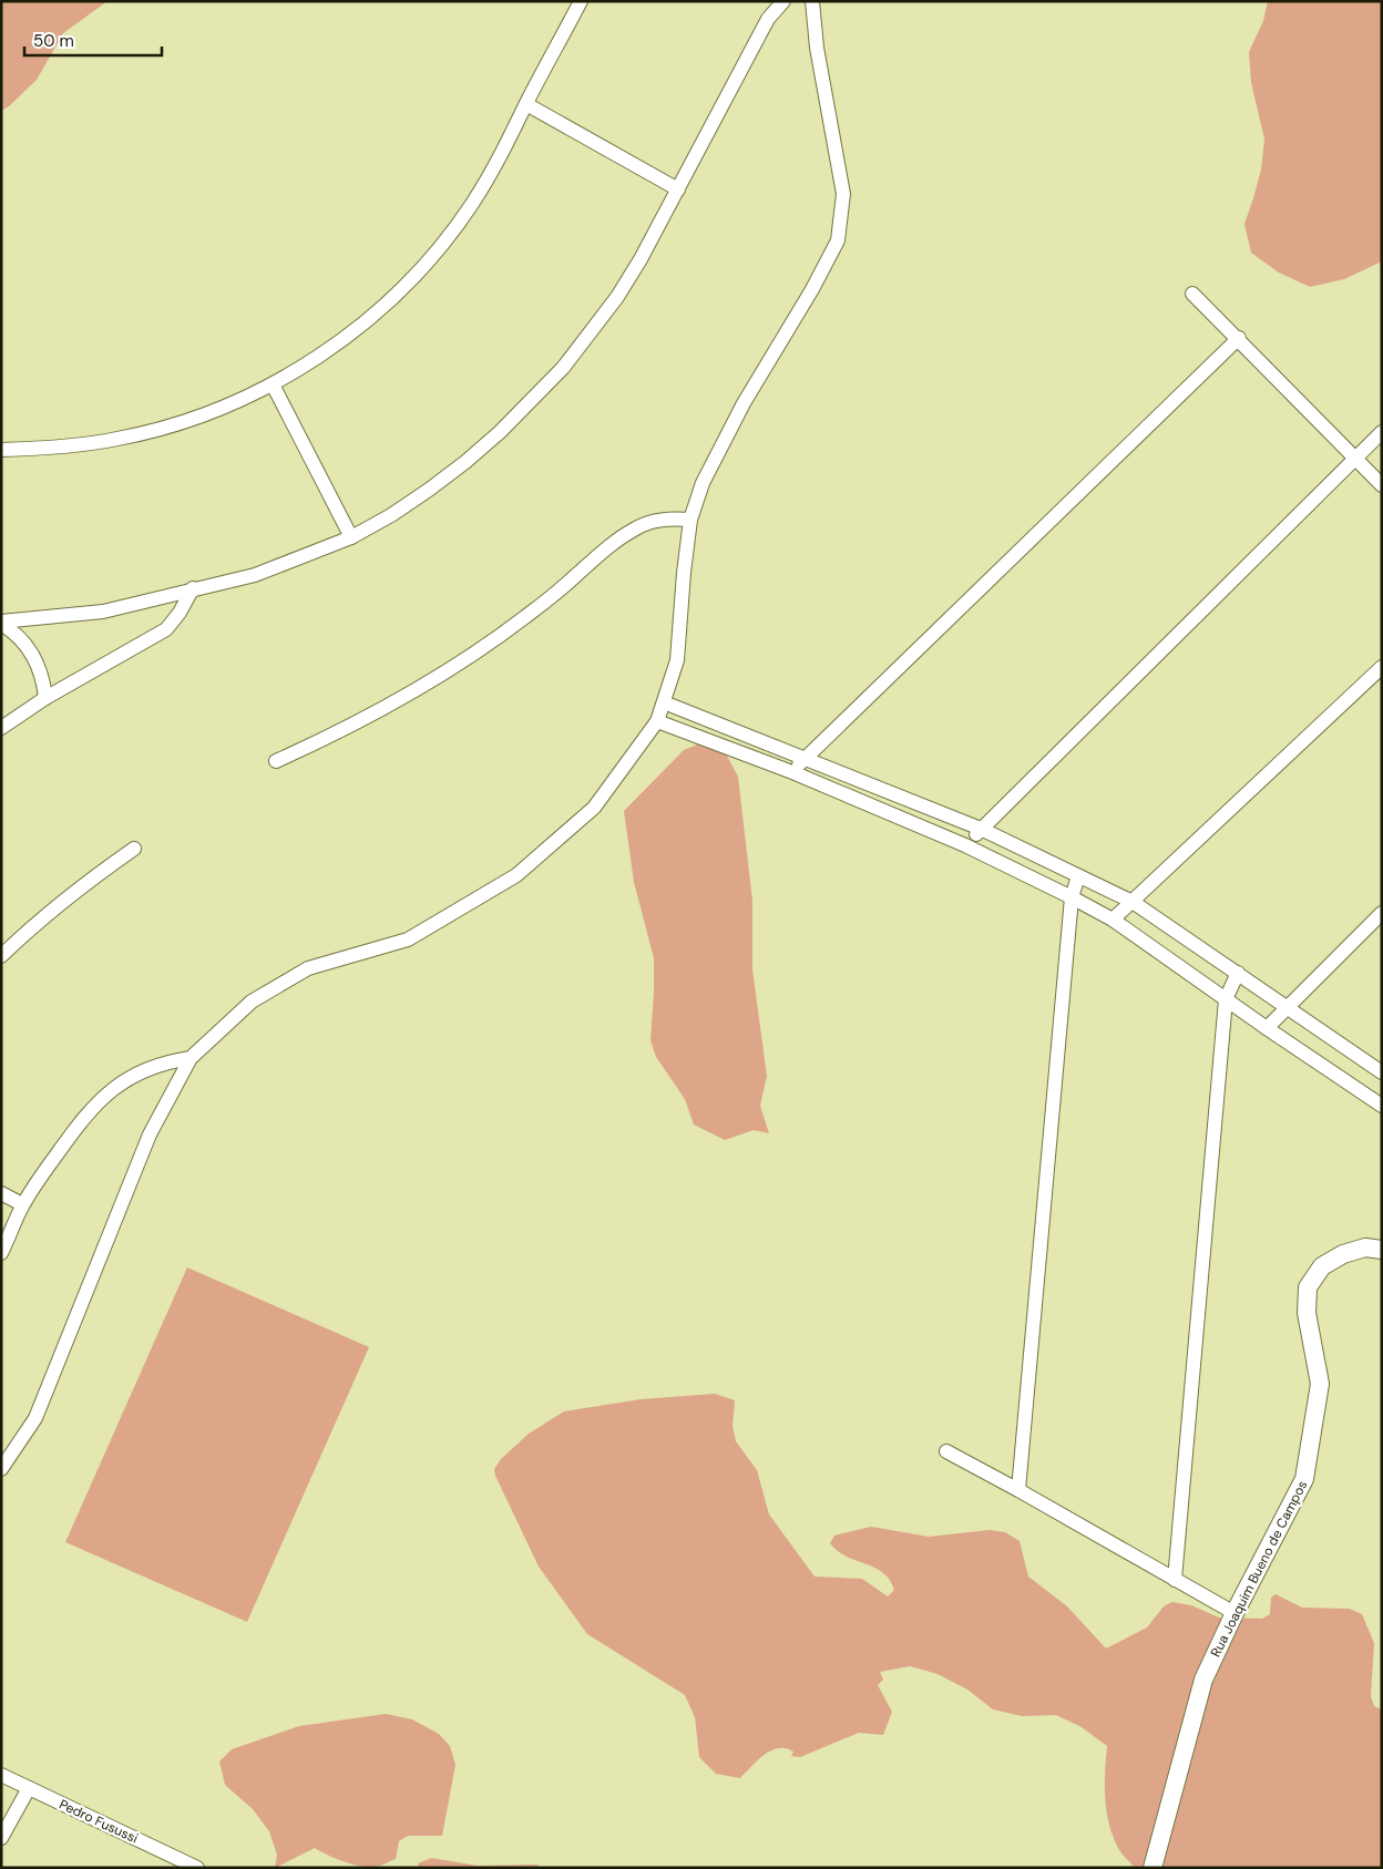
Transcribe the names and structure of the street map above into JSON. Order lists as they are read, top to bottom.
{
  "streets": {
    "street": ["Rua Joaquim Bueno de Campos", "Pedro Fusussi"]
  },
  "scale_bar": "50 m"
}
